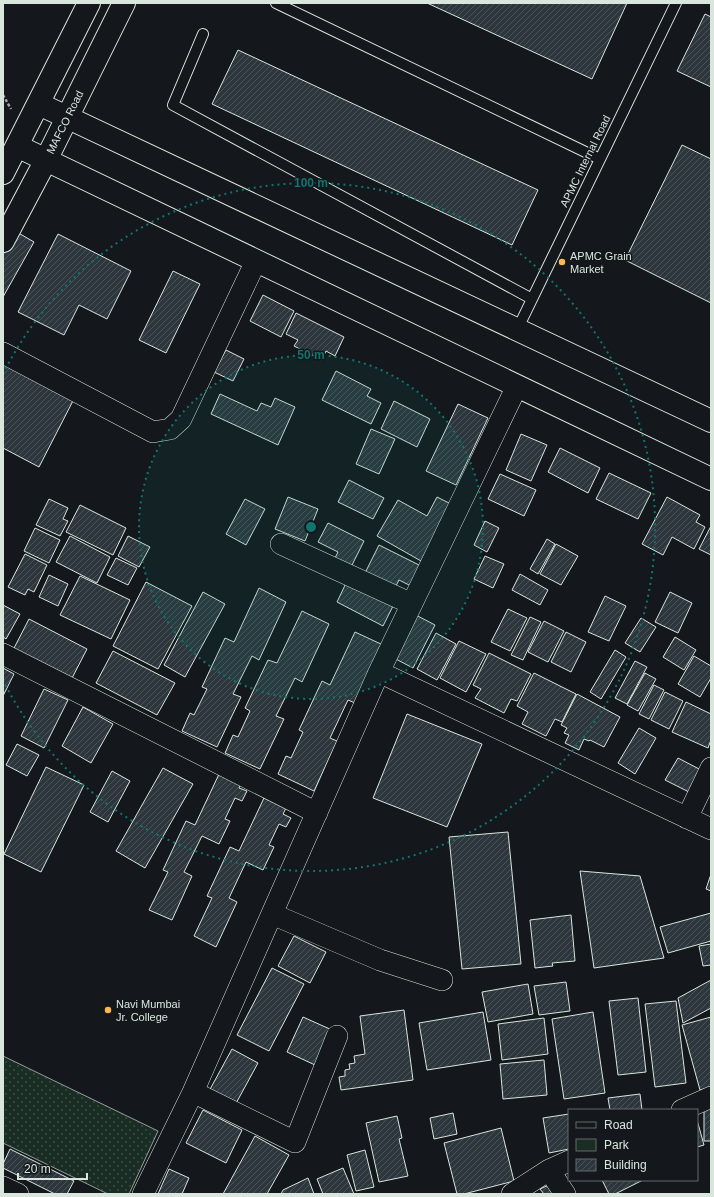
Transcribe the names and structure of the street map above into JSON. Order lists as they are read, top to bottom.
{
  "streets": {
    "main road": ["MAFCO Road"],
    "lane": ["APMC Internal Road"]
  },
  "places": ["APMC Grain Market", "Navi Mumbai Jr. College"],
  "legend": ["Road", "Park", "Building"],
  "scale_bar": "20 m",
  "rings": ["100 m", "50 m"]
}
